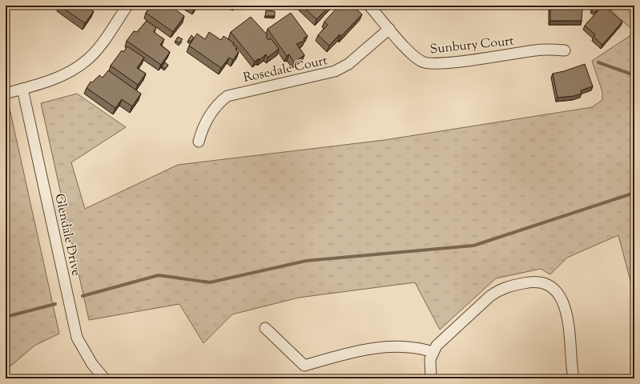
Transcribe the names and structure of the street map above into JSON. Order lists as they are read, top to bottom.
{
  "streets": {
    "street": ["Sunbury Court", "Rosedale Court", "Glendale Drive"]
  },
  "crossings": [
    ["Sunbury Court", "Rosedale Court"]
  ]
}
